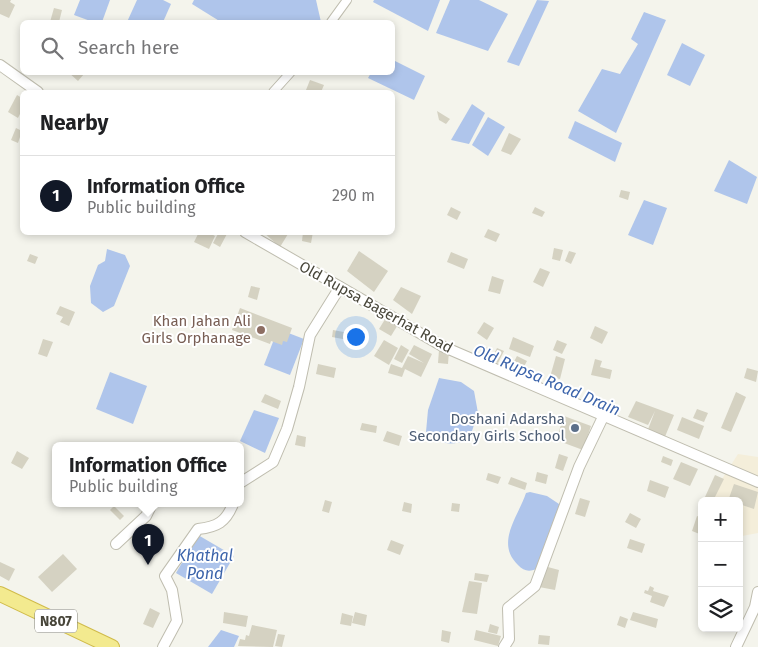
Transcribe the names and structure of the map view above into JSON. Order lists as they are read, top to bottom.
{
  "streets": {
    "highway": ["N807"],
    "street": ["Old Rupsa Bagerhat Road"]
  },
  "water": ["Old Rupsa Road Drain", "Khathal Pond"],
  "places": ["Khan Jahan Ali Girls Orphanage", "Doshani Adarsha Secondary Girls School"],
  "page": {
    "search": "Search here",
    "heading": "Nearby",
    "list": [
      {
        "mark": "1",
        "name": "Information Office",
        "note": "Public building",
        "value": "290 m"
      }
    ],
    "popup": ["Information Office", "Public building"],
    "map_buttons": ["+", "−"],
    "pins": "1"
  }
}
